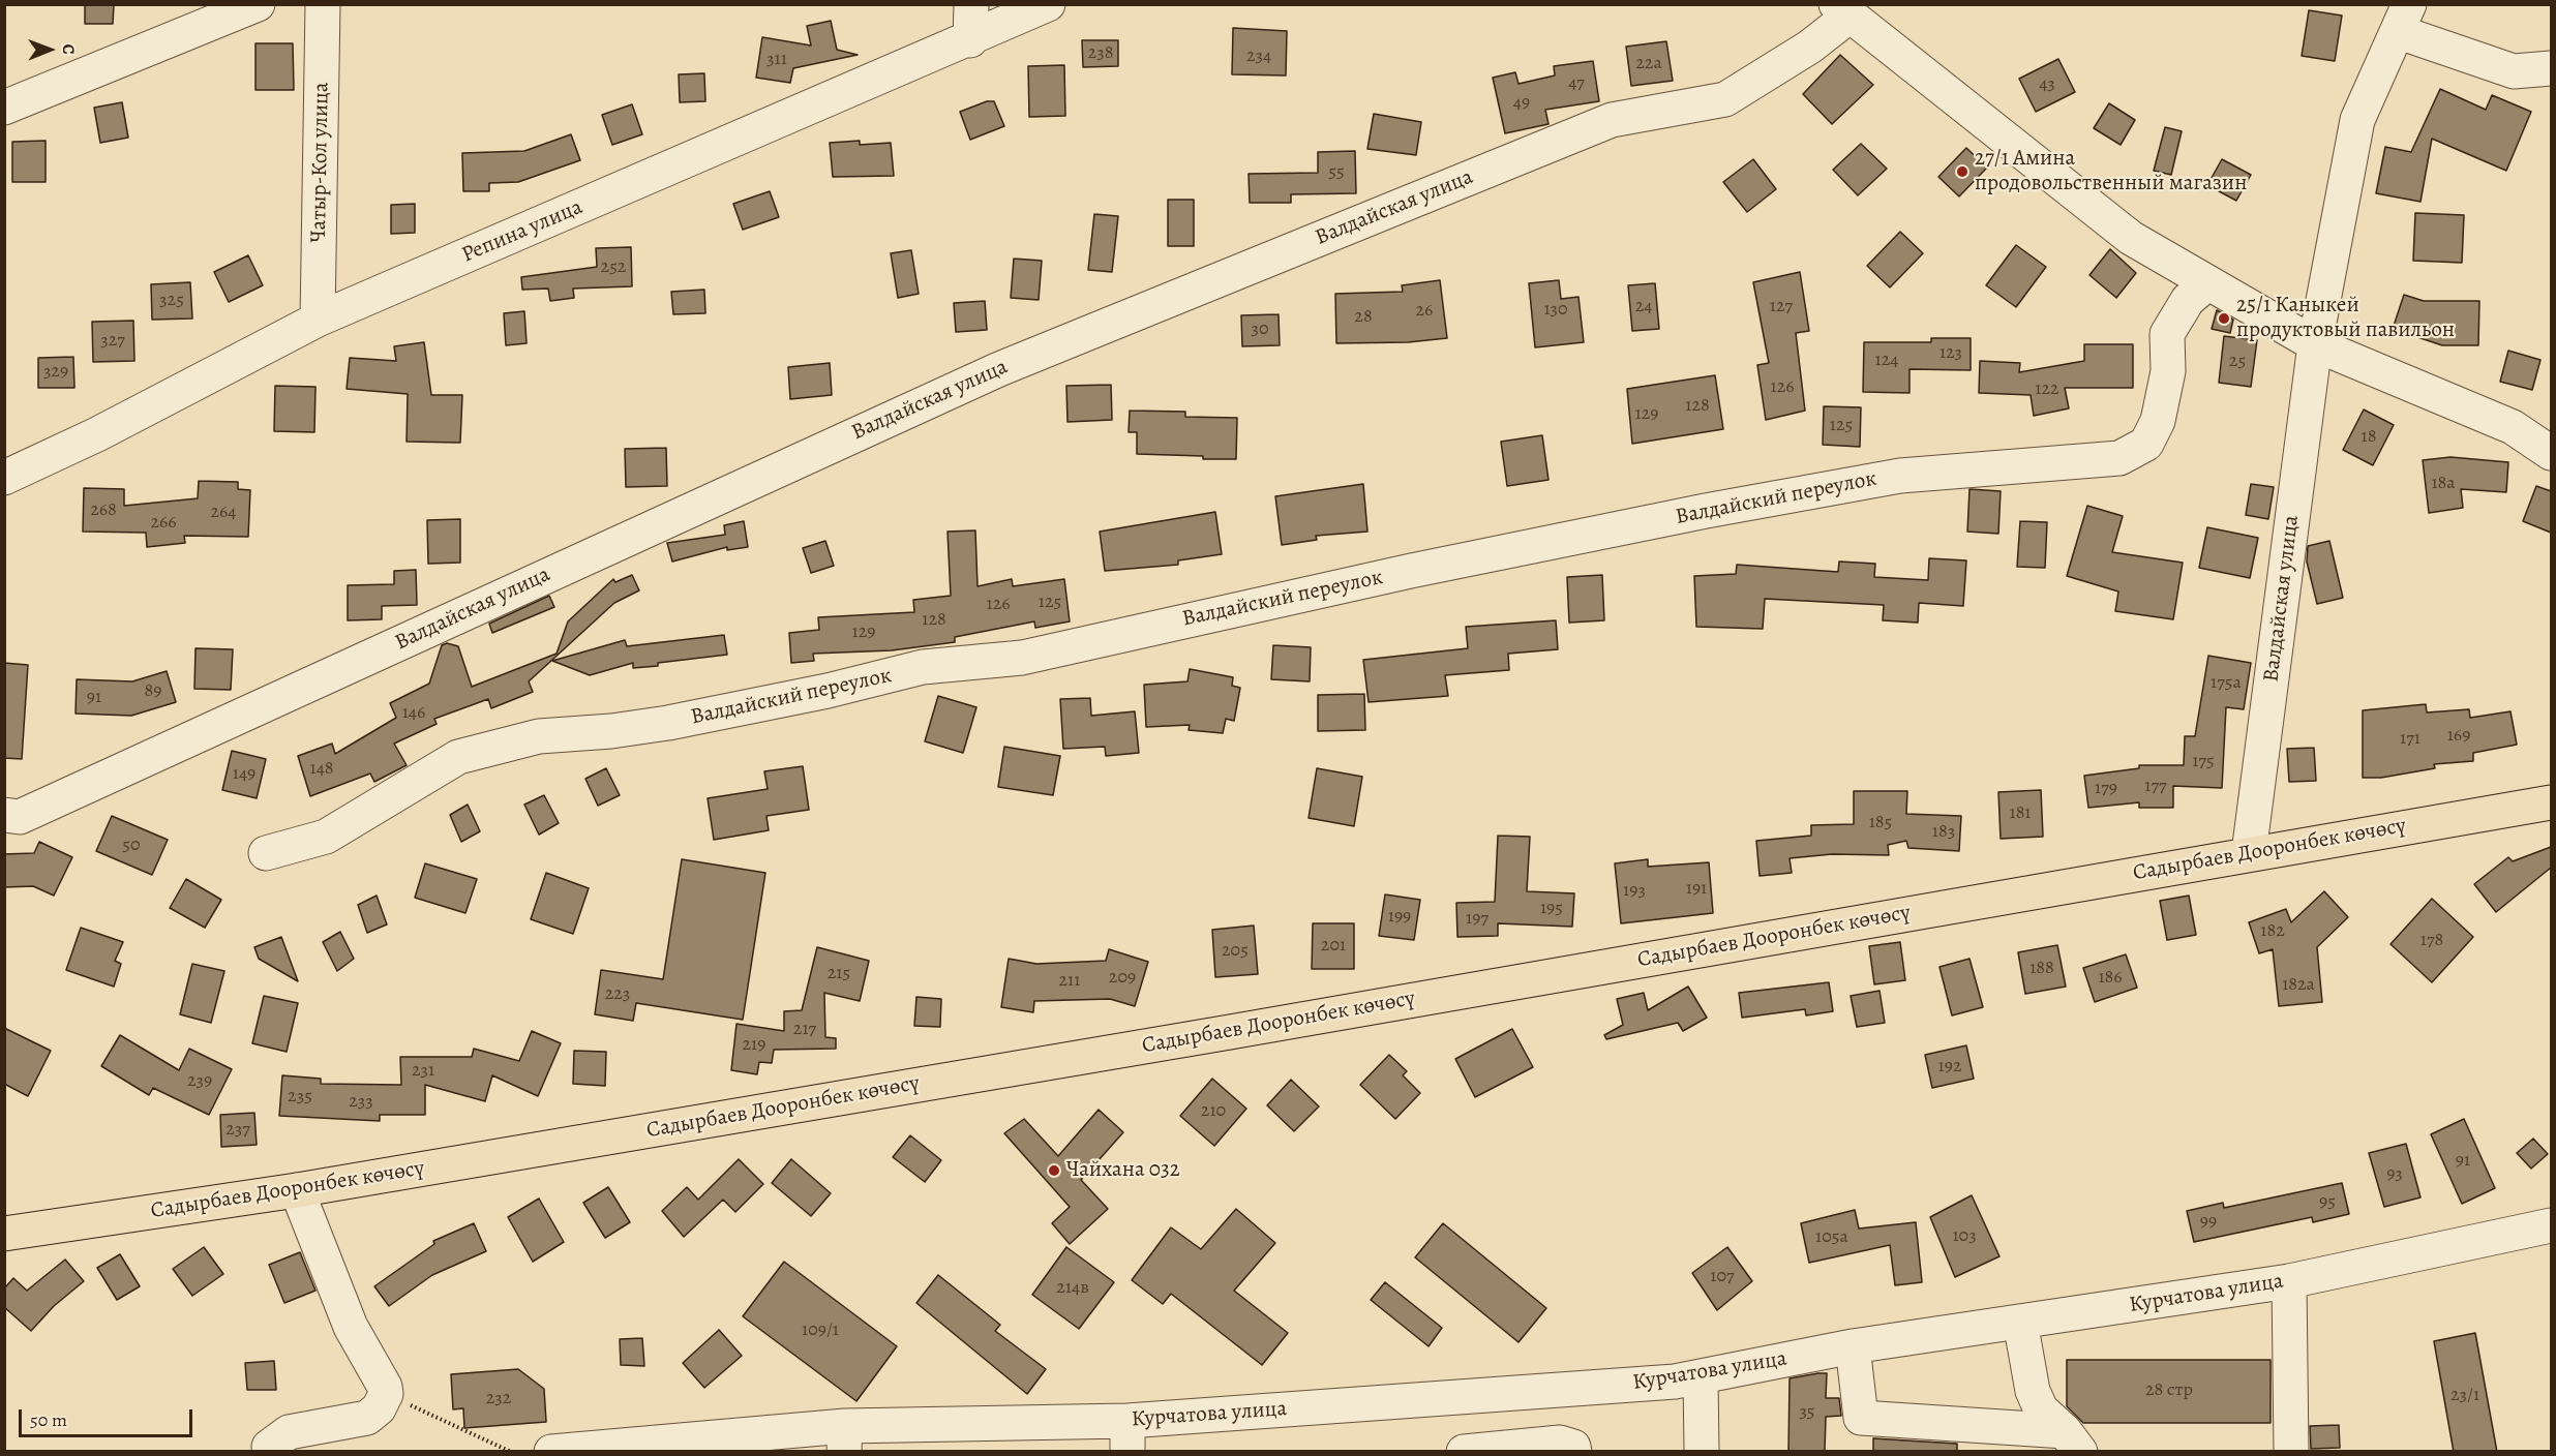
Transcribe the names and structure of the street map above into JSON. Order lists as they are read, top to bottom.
{
  "streets": {
    "main road": ["Садырбаев Дооронбек көчөсү"],
    "street": [
      "Чатыр-Кол улица",
      "Валдайская улица",
      "Репина улица",
      "Валдайский переулок",
      "Курчатова улица"
    ]
  },
  "crossings": [
    ["Чатыр-Кол улица", "Репина улица"],
    ["Валдайская улица", "Валдайский переулок"],
    ["Валдайская улица", "Садырбаев Дооронбек көчөсү"]
  ],
  "places": ["27/1 Амина продовольственный магазин", "25/1 Каныкей продуктовый павильон", "Чайхана 032"],
  "house_numbers": [
    "238",
    "234",
    "311",
    "22а",
    "47",
    "43",
    "49",
    "55",
    "252",
    "325",
    "24",
    "127",
    "130",
    "26",
    "28",
    "30",
    "327",
    "123",
    "124",
    "25",
    "329",
    "126",
    "122",
    "128",
    "129",
    "125",
    "18",
    "18а",
    "268",
    "264",
    "266",
    "125",
    "126",
    "128",
    "129",
    "175а",
    "89",
    "91",
    "146",
    "169",
    "171",
    "175",
    "148",
    "149",
    "177",
    "179",
    "181",
    "185",
    "183",
    "50",
    "191",
    "193",
    "195",
    "199",
    "197",
    "182",
    "178",
    "201",
    "205",
    "188",
    "215",
    "209",
    "186",
    "211",
    "182а",
    "223",
    "217",
    "219",
    "192",
    "231",
    "239",
    "235",
    "233",
    "210",
    "237",
    "91",
    "93",
    "95",
    "99",
    "103",
    "105а",
    "107",
    "214в",
    "109/1",
    "28 стр",
    "23/1",
    "232",
    "35"
  ],
  "scale_bar": "50 m",
  "north": "right"
}
